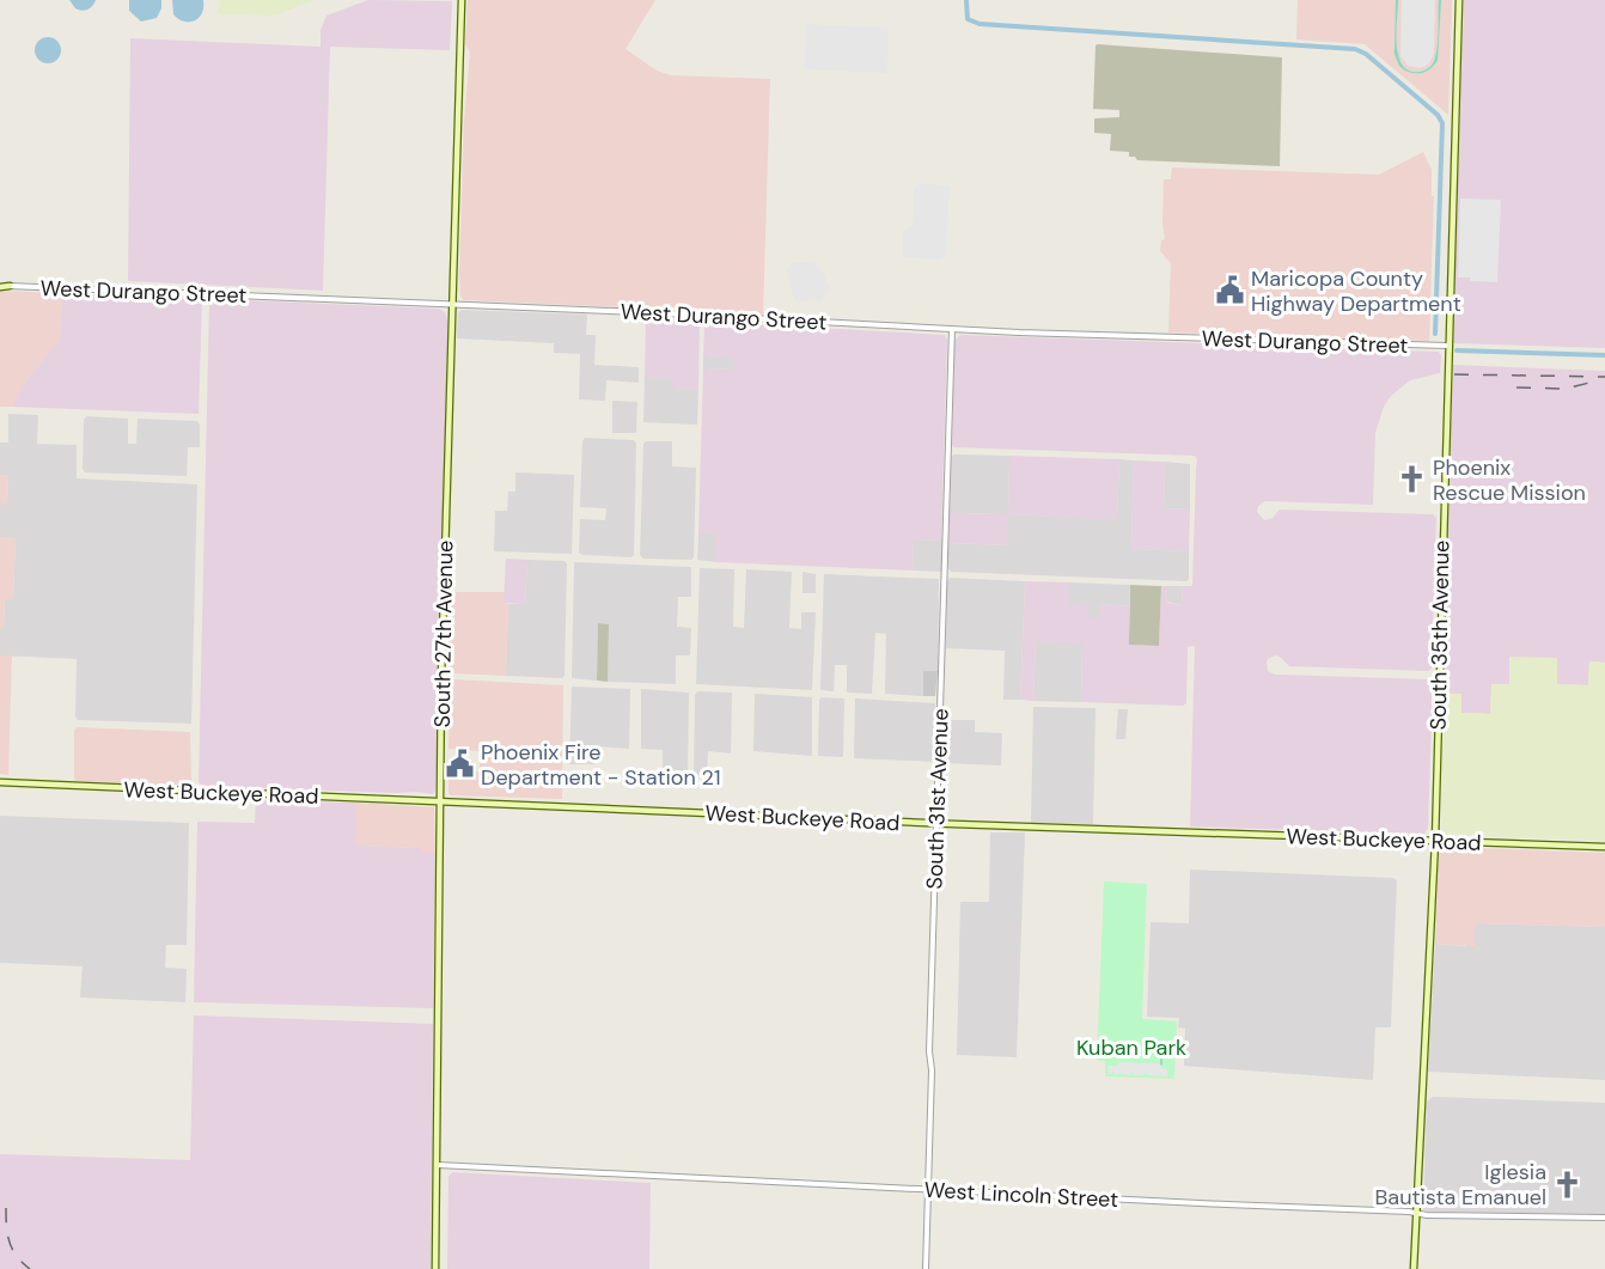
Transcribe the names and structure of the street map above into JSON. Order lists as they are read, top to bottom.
{
  "streets": {
    "main road": ["South 27th Avenue", "South 35th Avenue", "West Buckeye Road"],
    "street": ["West Durango Street", "South 31st Avenue", "West Lincoln Street"]
  },
  "crossings": [
    ["West Durango Street", "South 27th Avenue"],
    ["West Durango Street", "South 35th Avenue"],
    ["West Durango Street", "South 31st Avenue"],
    ["South 27th Avenue", "West Buckeye Road"],
    ["South 27th Avenue", "West Lincoln Street"],
    ["South 35th Avenue", "West Buckeye Road"],
    ["South 35th Avenue", "West Lincoln Street"],
    ["West Buckeye Road", "South 31st Avenue"],
    ["South 31st Avenue", "West Lincoln Street"]
  ],
  "parks": ["Kuban Park"],
  "places": {
    "public building": ["Maricopa County Highway Department", "Phoenix Fire Department - Station 21"],
    "church": ["Phoenix Rescue Mission", "Iglesia Bautista Emanuel"]
  }
}
